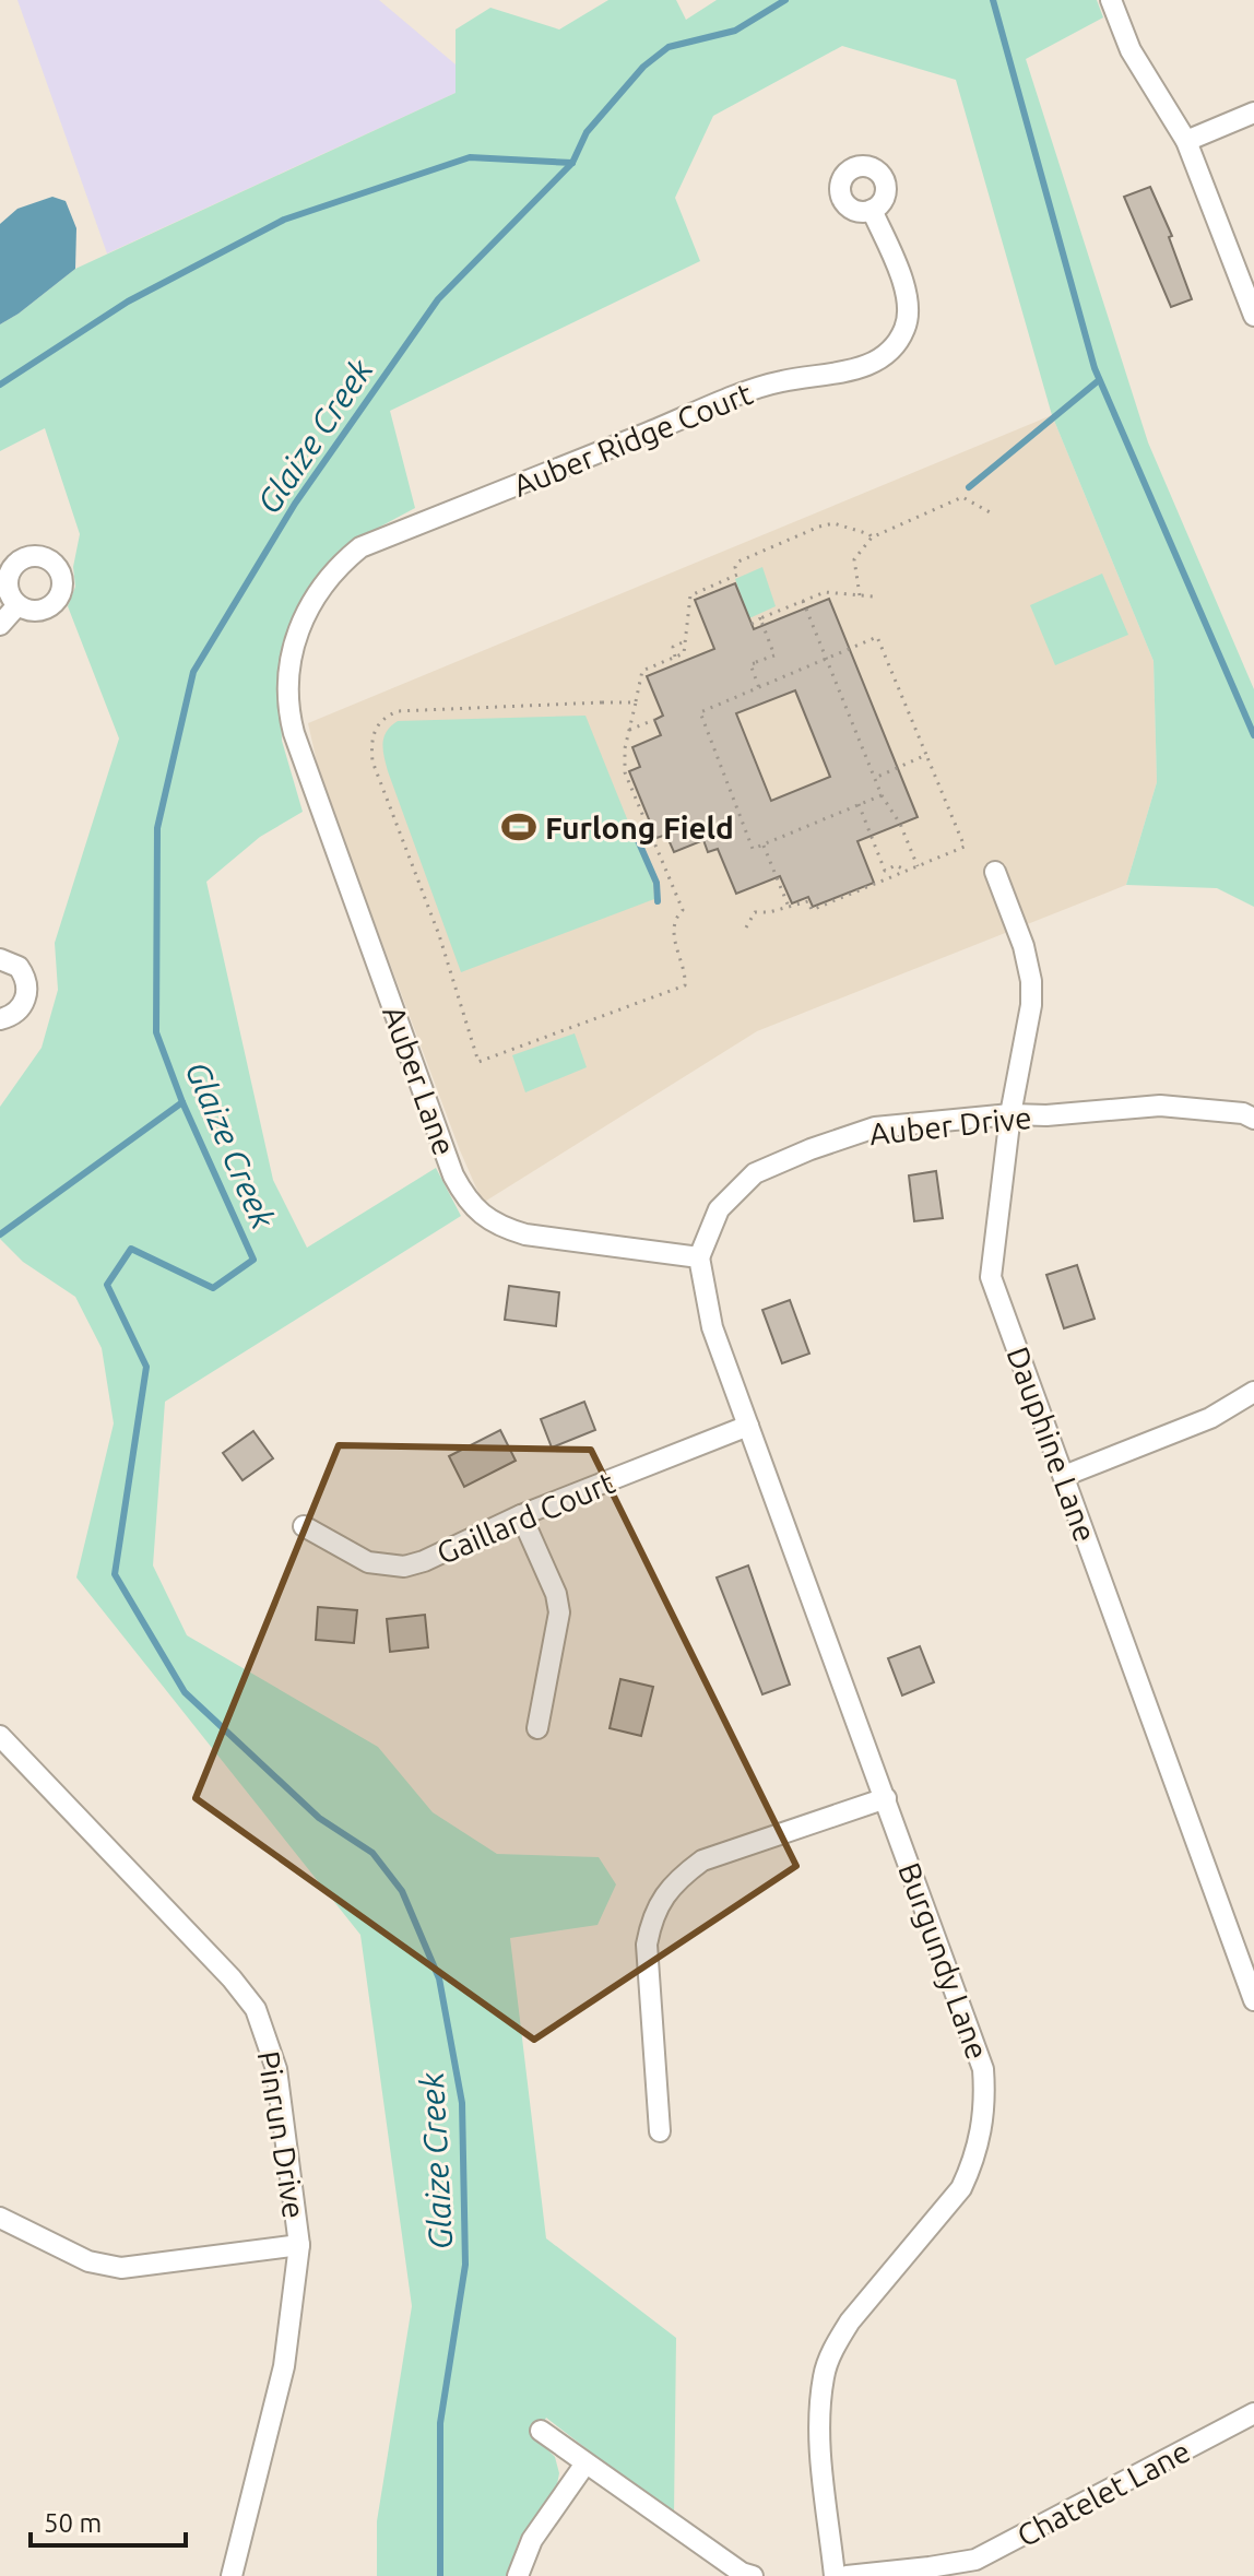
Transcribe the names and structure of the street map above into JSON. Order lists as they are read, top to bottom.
{
  "streets": {
    "street": [
      "Auber Ridge Court",
      "Auber Lane",
      "Auber Drive",
      "Dauphine Lane",
      "Gaillard Court",
      "Burgundy Lane",
      "Pinrun Drive",
      "Chatelet Lane"
    ]
  },
  "crossings": [
    ["Auber Ridge Court", "Auber Lane"],
    ["Auber Lane", "Auber Drive"],
    ["Auber Lane", "Burgundy Lane"],
    ["Auber Drive", "Dauphine Lane"],
    ["Auber Drive", "Burgundy Lane"],
    ["Gaillard Court", "Burgundy Lane"]
  ],
  "water": ["Glaize Creek"],
  "places": {
    "sports": ["Furlong Field"]
  },
  "scale_bar": "50 m"
}
